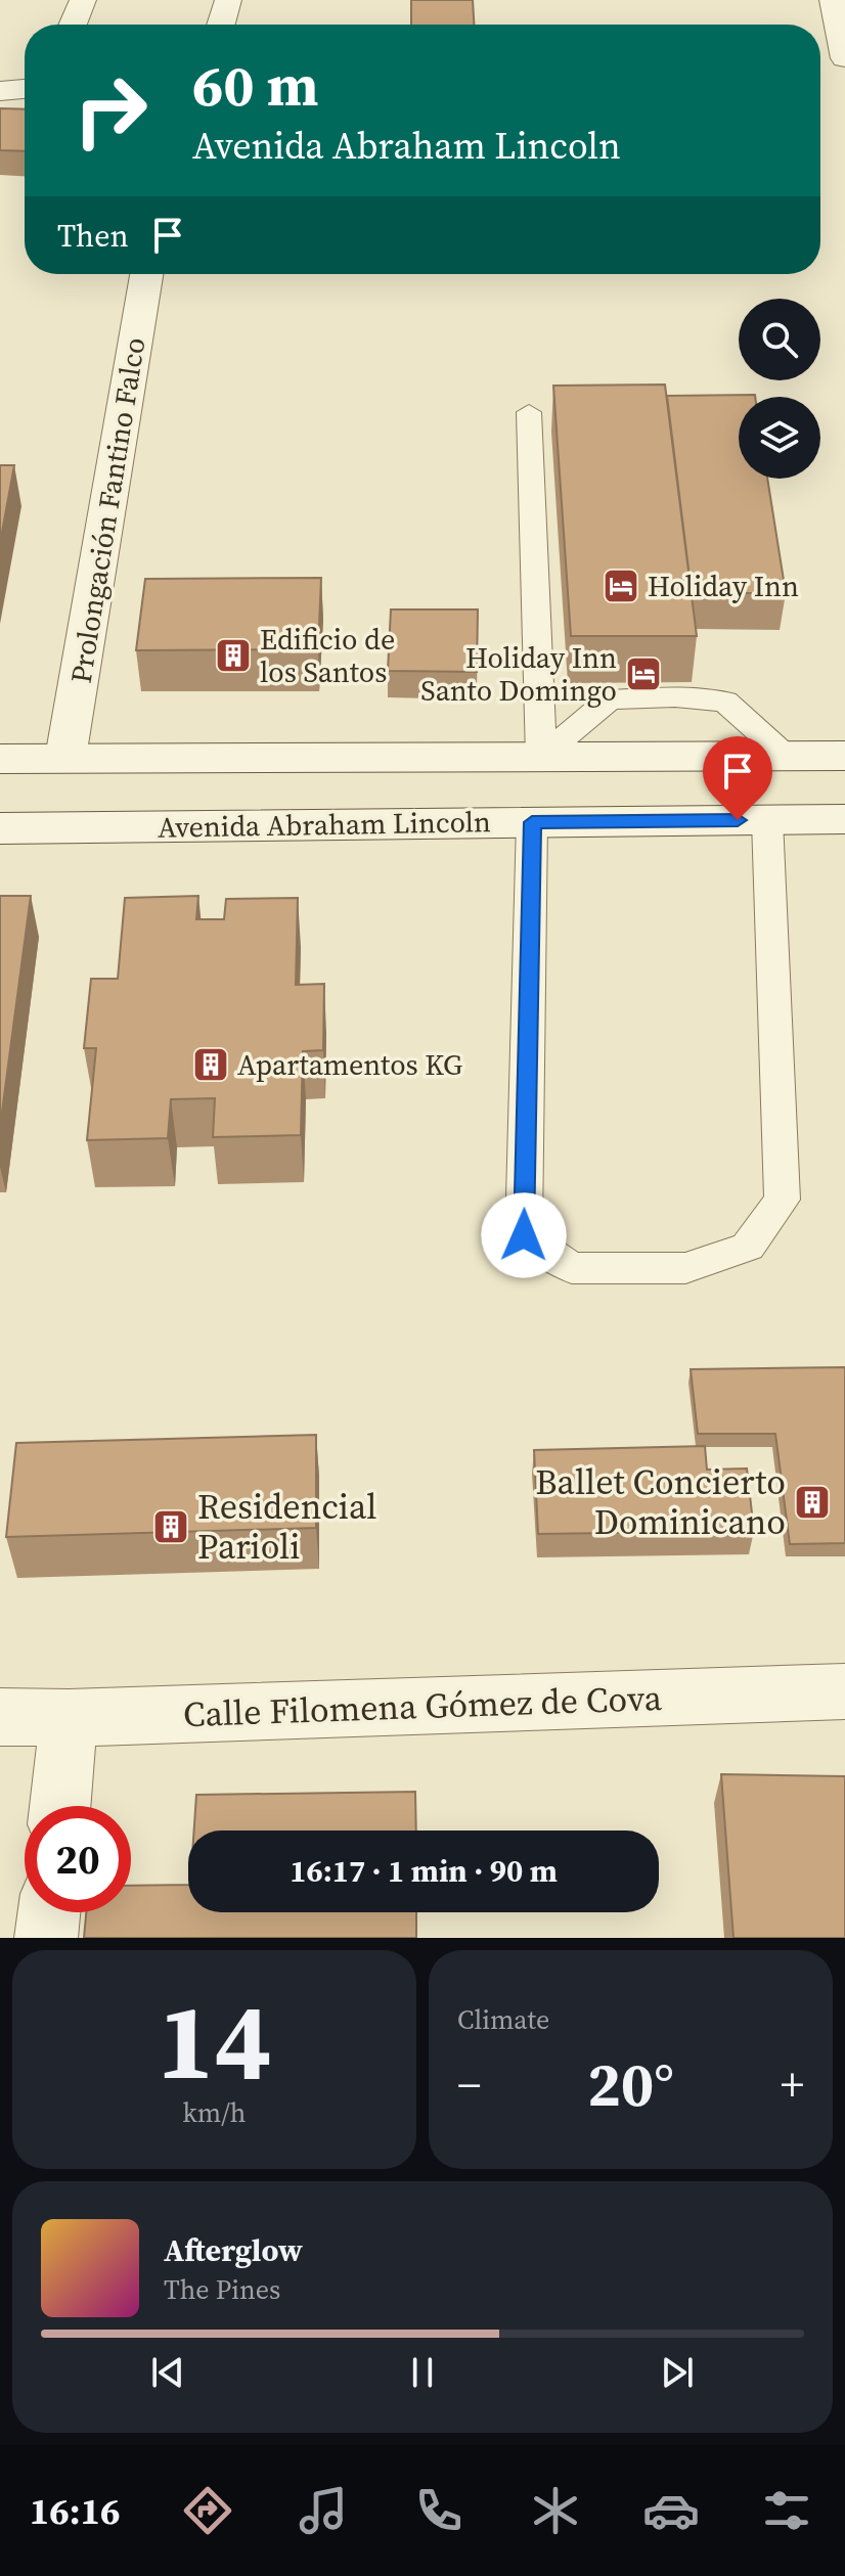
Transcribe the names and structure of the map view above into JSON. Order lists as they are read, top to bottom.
{
  "streets": {
    "street": ["Prolongación Fantino Falco", "Avenida Abraham Lincoln", "Calle Filomena Gómez de Cova"]
  },
  "places": {
    "hotel": ["Holiday Inn", "Holiday Inn Santo Domingo"],
    "building": [
      "Edificio de los Santos",
      "Apartamentos KG",
      "Ballet Concierto Dominicano",
      "Residencial Parioli"
    ]
  },
  "page": {
    "turn": ["60 m", "Avenida Abraham Lincoln"],
    "then": "Then",
    "limit": "20",
    "trip": "16:17 · 1 min · 90 m",
    "tile": [
      ["14", "km/h"],
      "Climate"
    ],
    "heat": ["−", "20°", "+"],
    "song": ["Afterglow", "The Pines"],
    "tabs": "16:16"
  }
}
